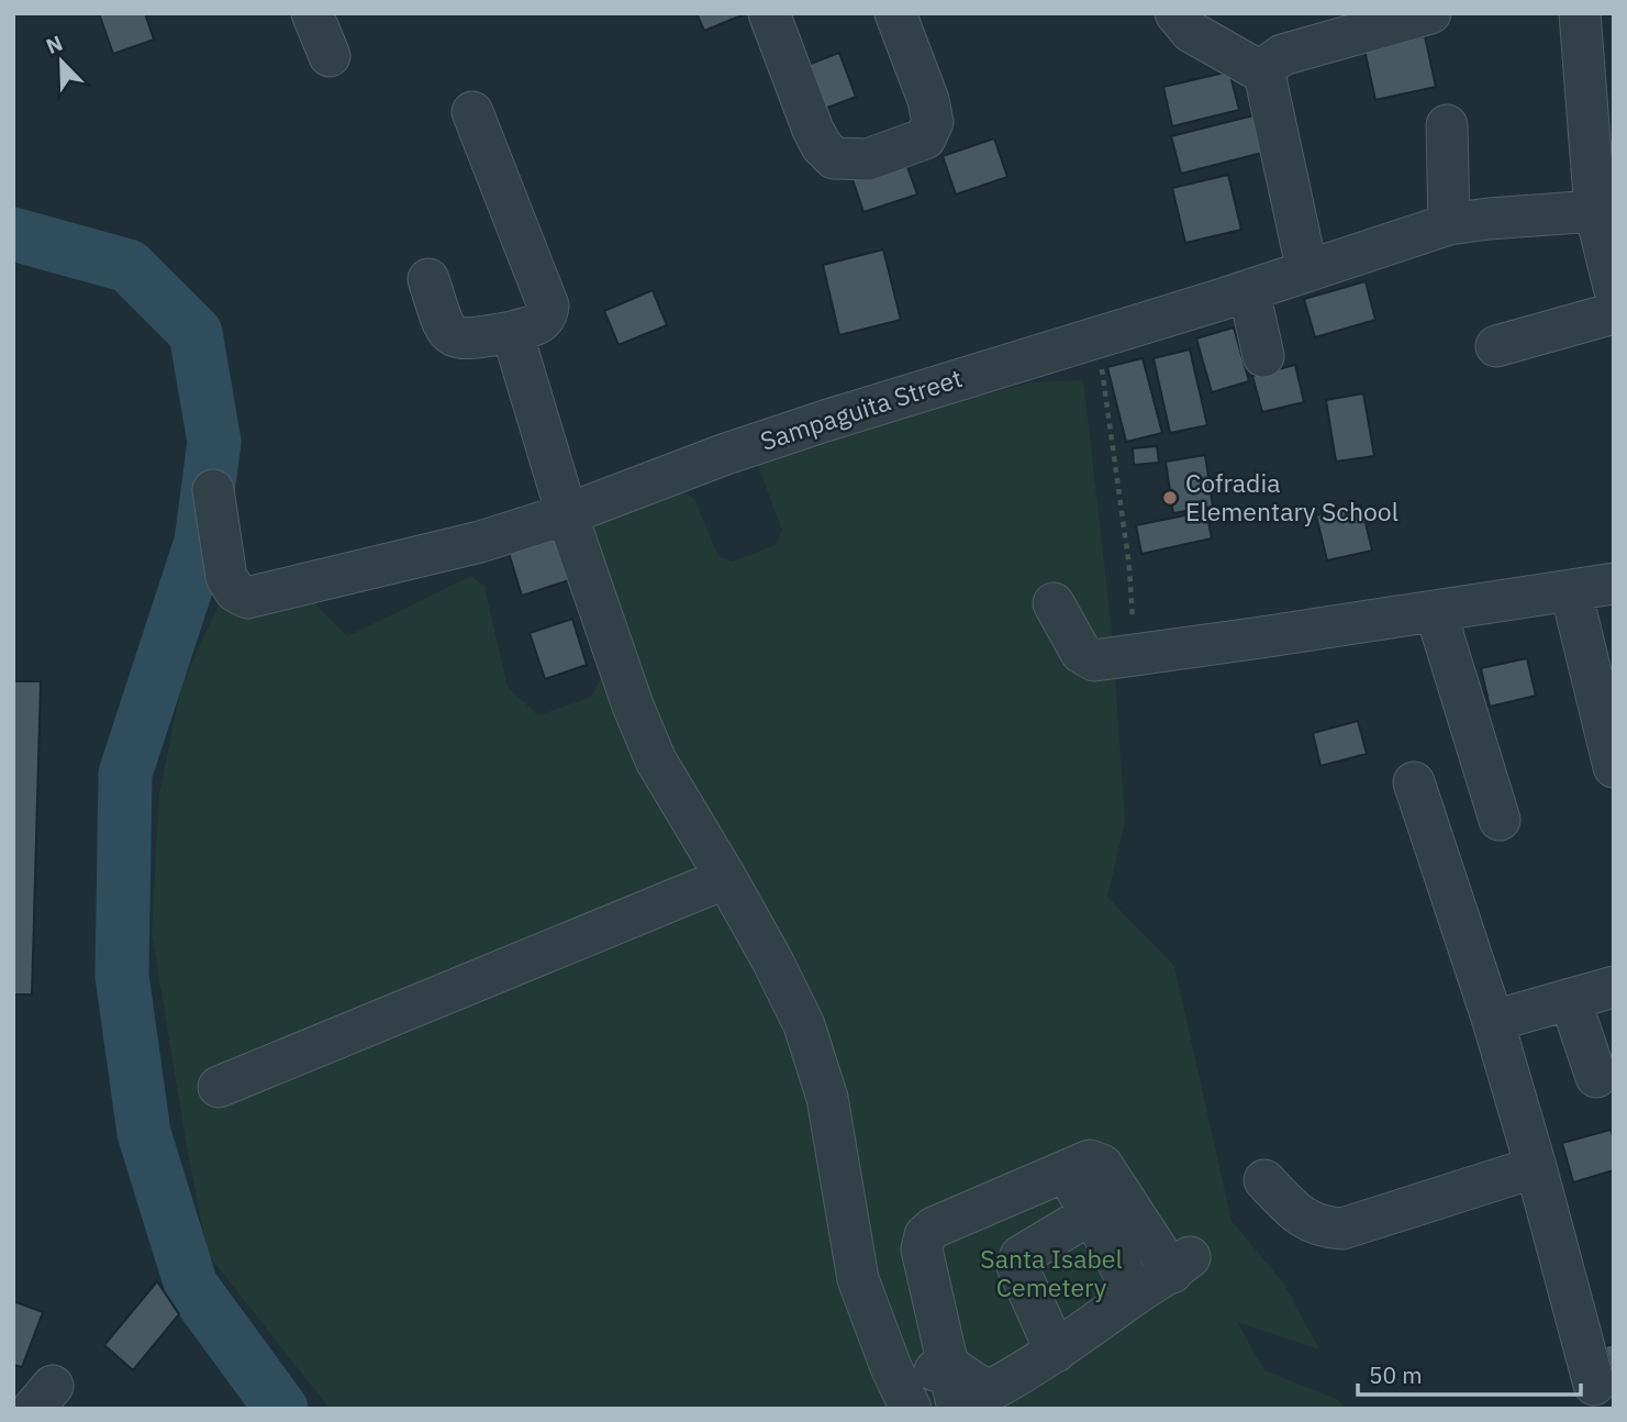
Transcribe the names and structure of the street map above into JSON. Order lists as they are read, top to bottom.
{
  "streets": {
    "street": ["Sampaguita Street"]
  },
  "parks": ["Santa Isabel Cemetery"],
  "places": ["Cofradia Elementary School"],
  "scale_bar": "50 m",
  "north": "top left"
}
